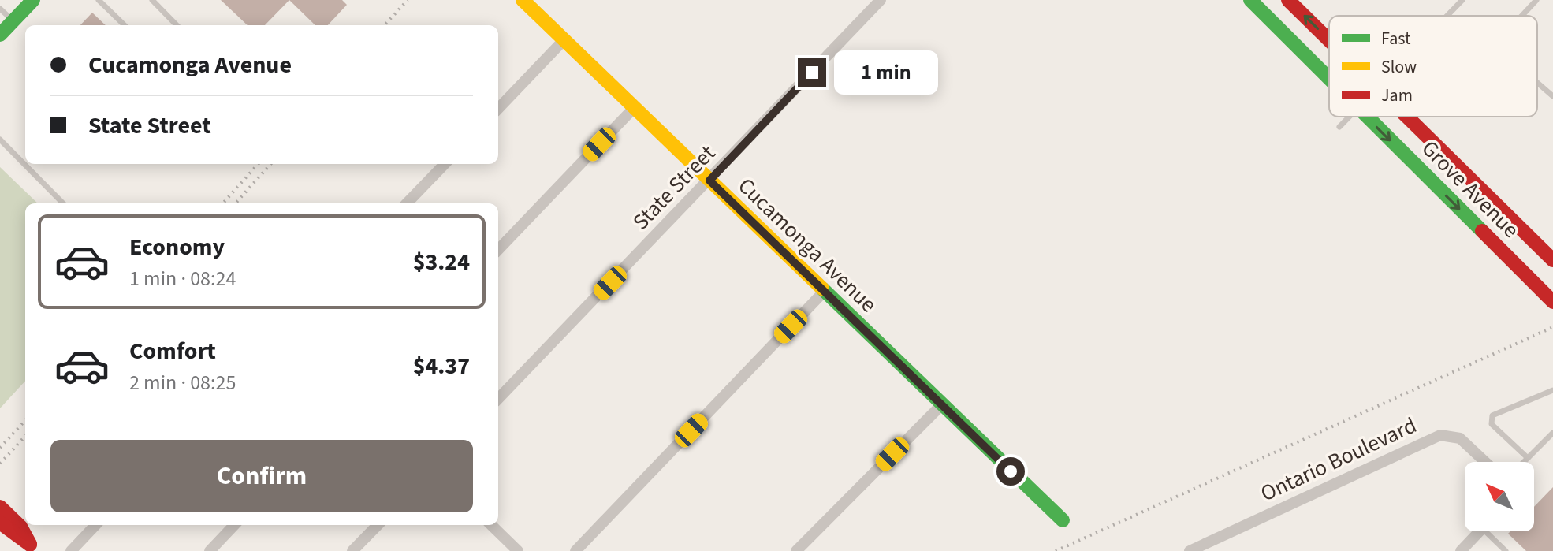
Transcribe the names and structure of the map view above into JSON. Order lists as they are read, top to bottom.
{
  "streets": {
    "street": [
      "State Street",
      "Grove Avenue",
      "Cucamonga Avenue",
      "Ontario Boulevard"
    ]
  },
  "crossings": [
    ["State Street", "Cucamonga Avenue"]
  ],
  "legend": ["Fast", "Slow", "Jam"],
  "north": "top left",
  "page": {
    "banner": ["Cucamonga Avenue", "State Street"],
    "bubble": "1 min",
    "list": [
      {
        "name": "Economy",
        "note": "1 min · 08:24",
        "value": "$3.24"
      },
      {
        "name": "Comfort",
        "note": "2 min · 08:25",
        "value": "$4.37"
      }
    ],
    "buttons": "Confirm"
  }
}
